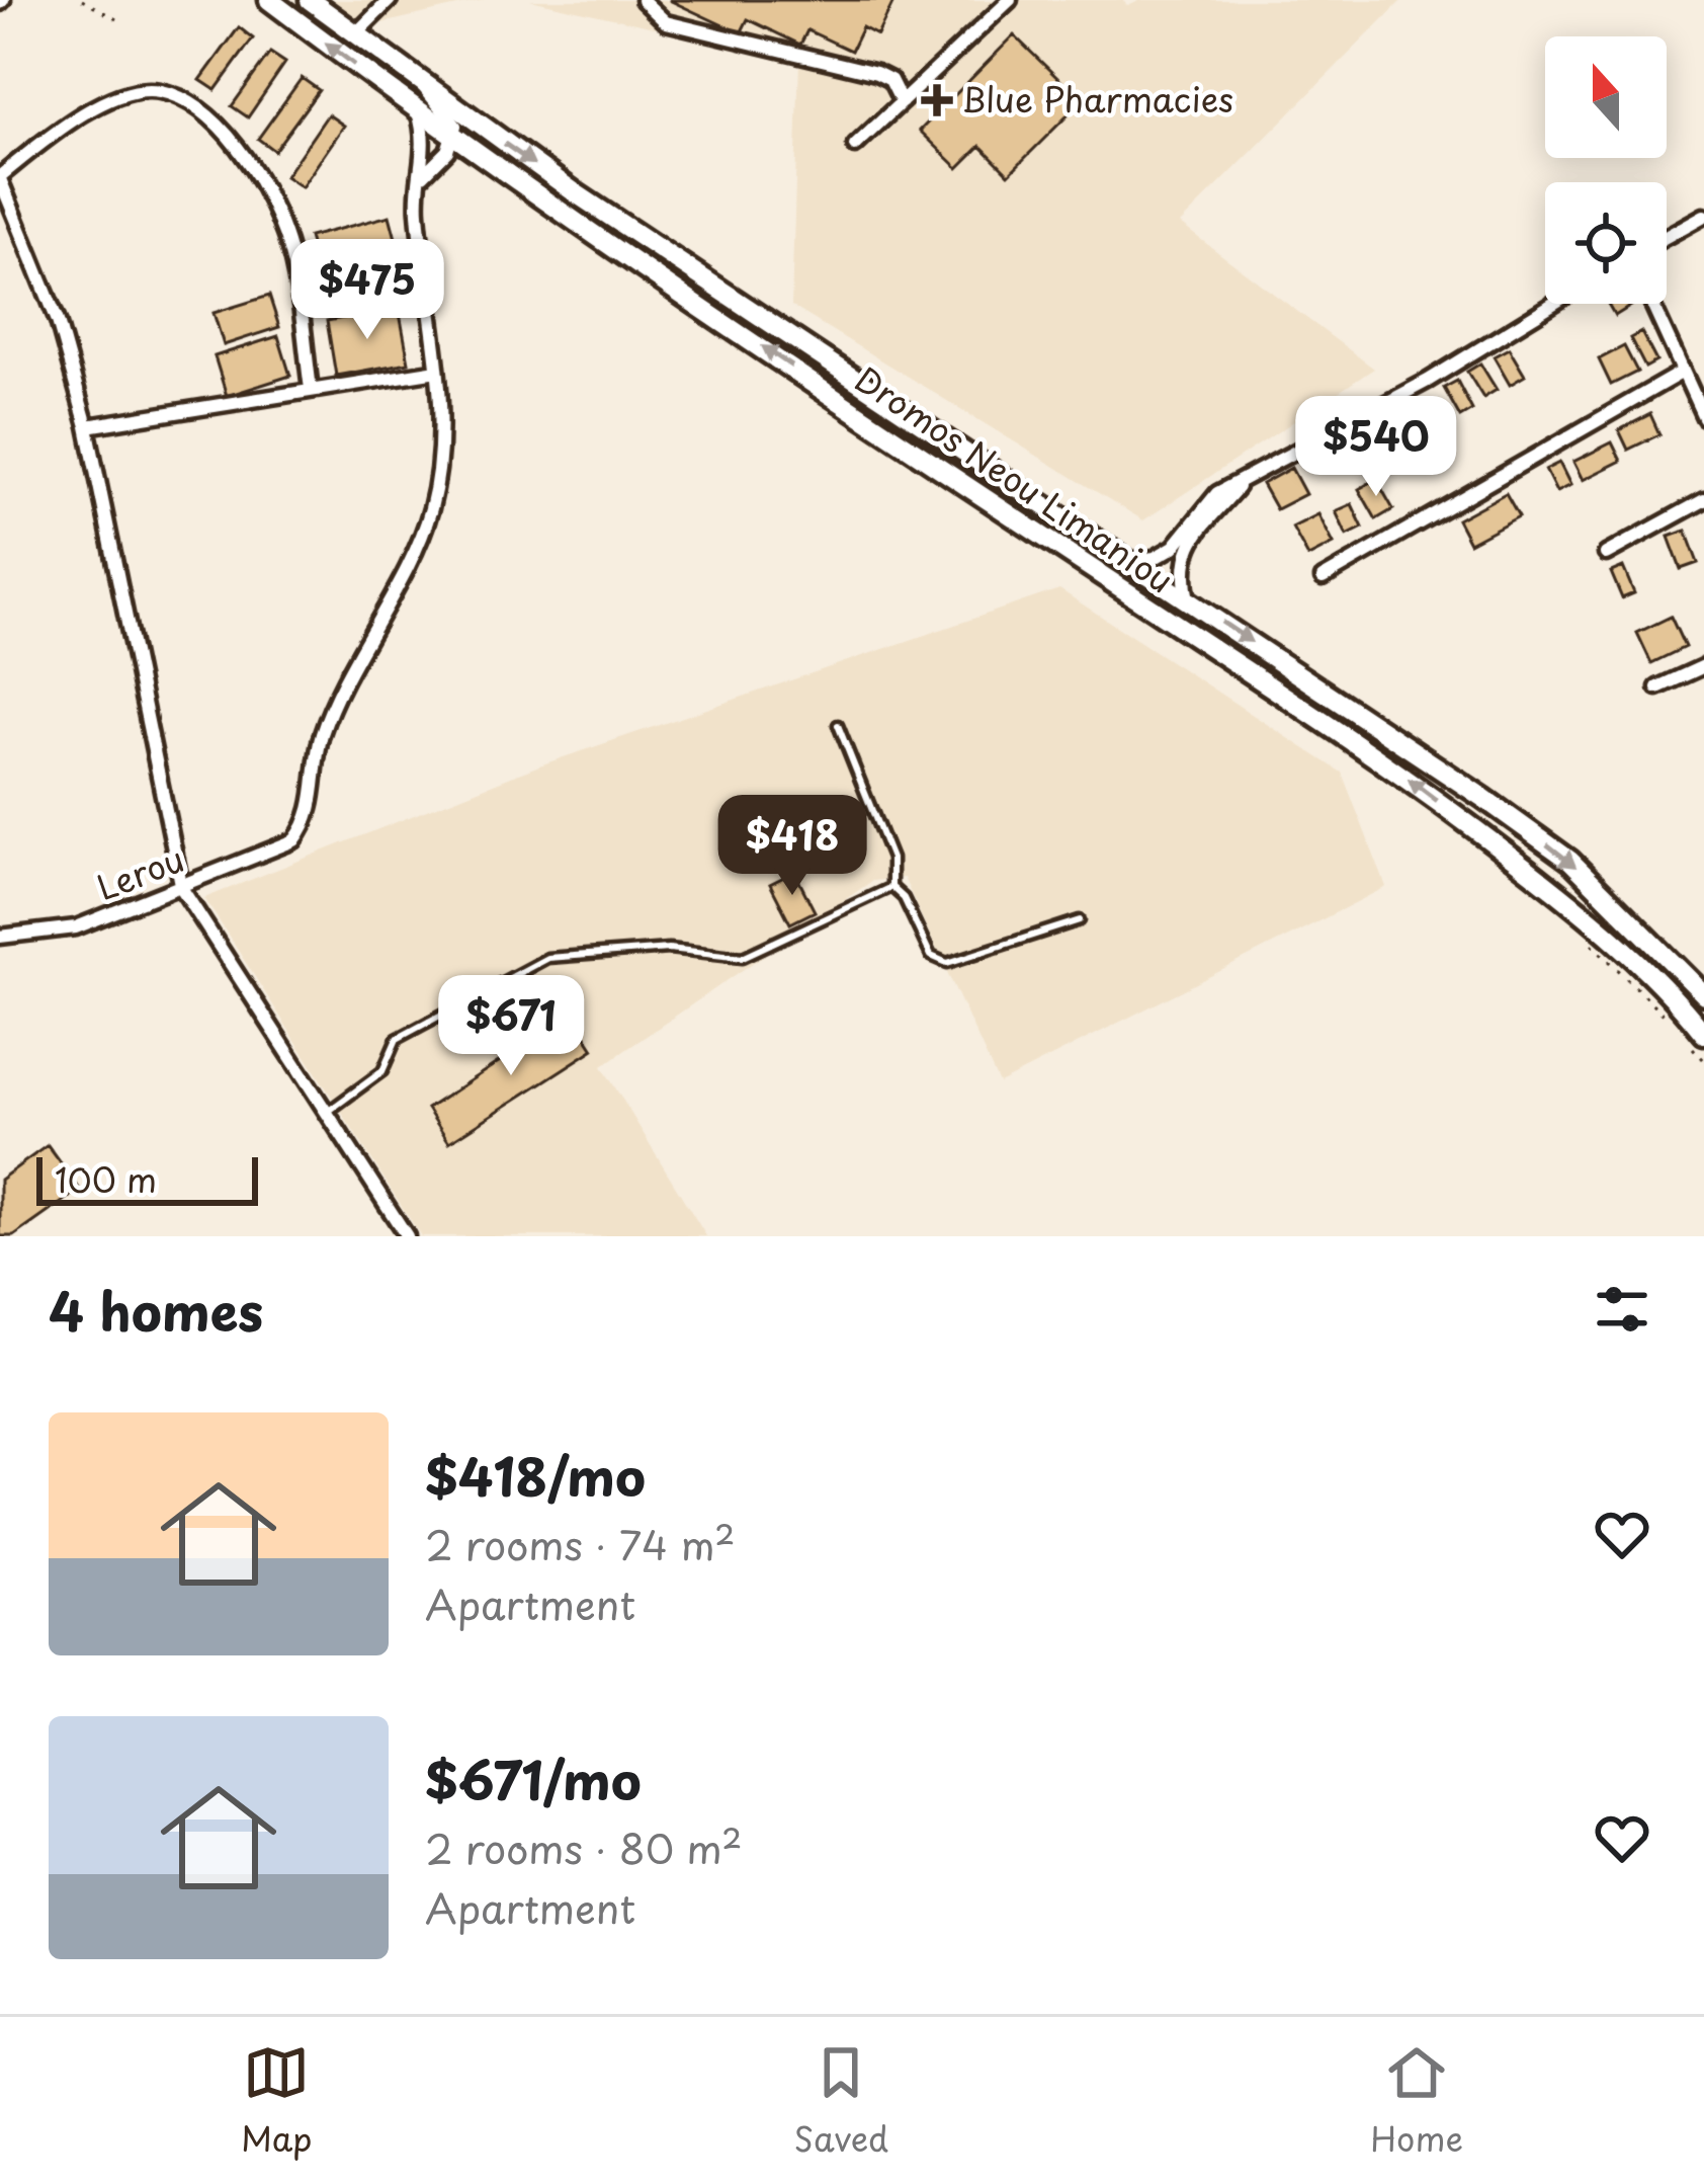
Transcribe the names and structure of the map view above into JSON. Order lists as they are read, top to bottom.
{
  "streets": {
    "main road": ["Dromos Neou Limaniou"],
    "street": ["Lerou"]
  },
  "places": {
    "health": ["Blue Pharmacies"]
  },
  "scale_bar": "100 m",
  "north": "top",
  "page": {
    "price": [
      "$475",
      "$540",
      "$418",
      "$671"
    ],
    "scale": "100 m",
    "heading": "4 homes",
    "list": [
      {
        "name": "$418/mo",
        "note": "2 rooms · 74 m² · Apartment"
      },
      {
        "name": "$671/mo",
        "note": "2 rooms · 80 m² · Apartment"
      }
    ],
    "tabs": ["Map", "Saved", "Home"]
  }
}
